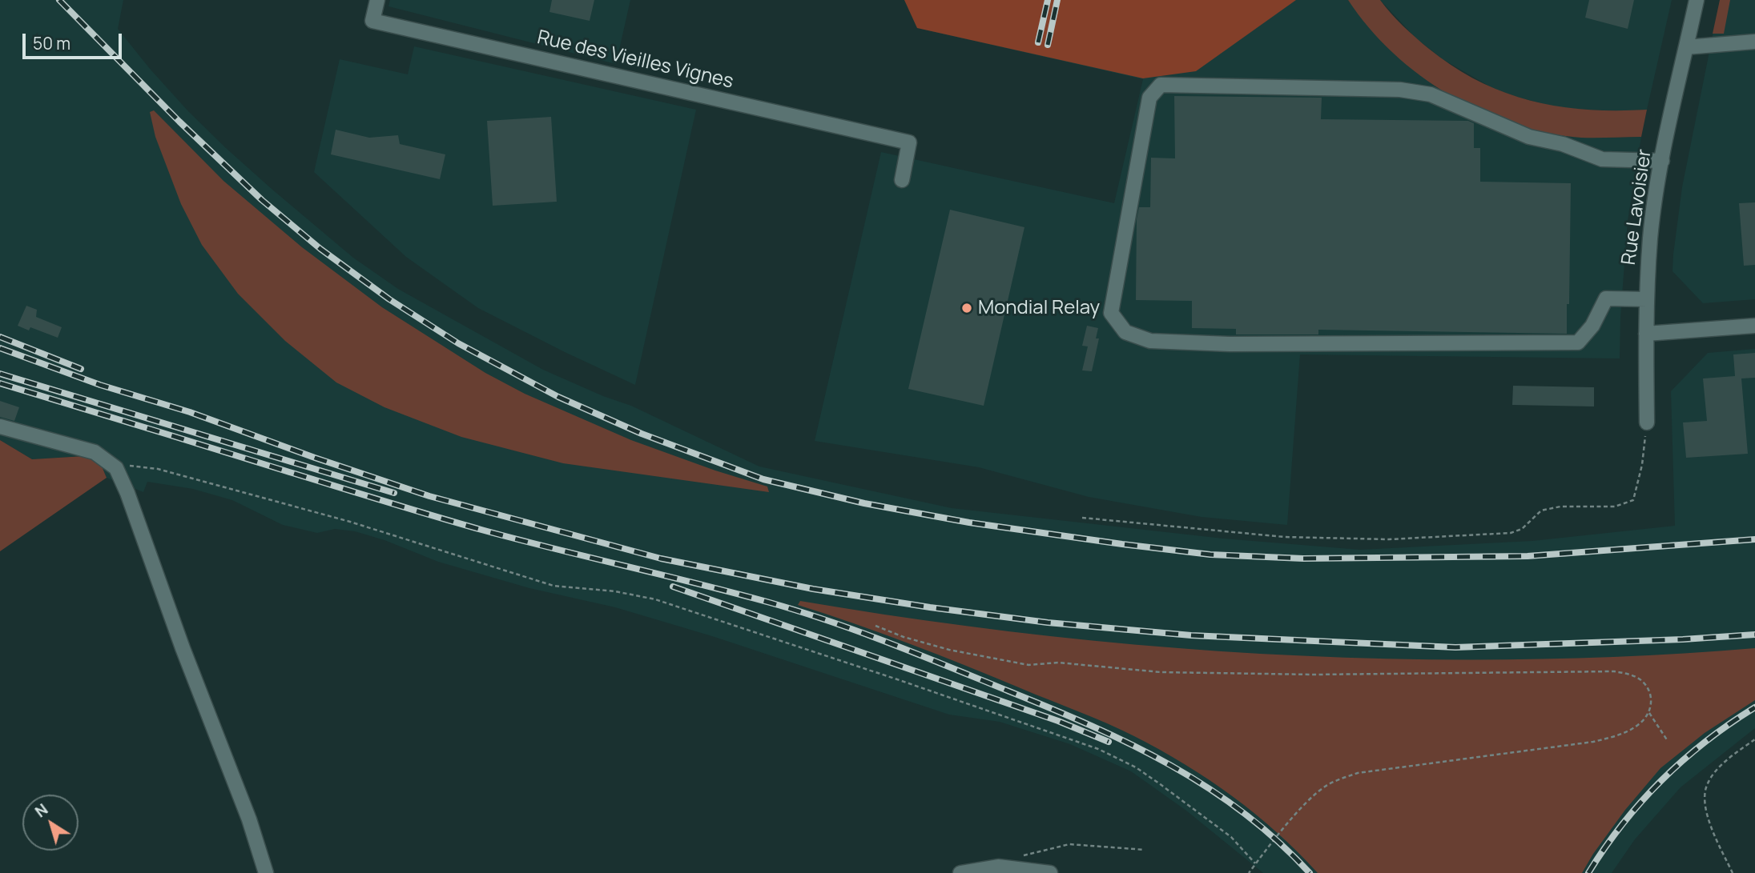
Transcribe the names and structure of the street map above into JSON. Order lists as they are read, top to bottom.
{
  "streets": {
    "street": ["Rue des Vieilles Vignes", "Rue Lavoisier"]
  },
  "places": ["Mondial Relay"],
  "scale_bar": "50 m",
  "north": "top left"
}
